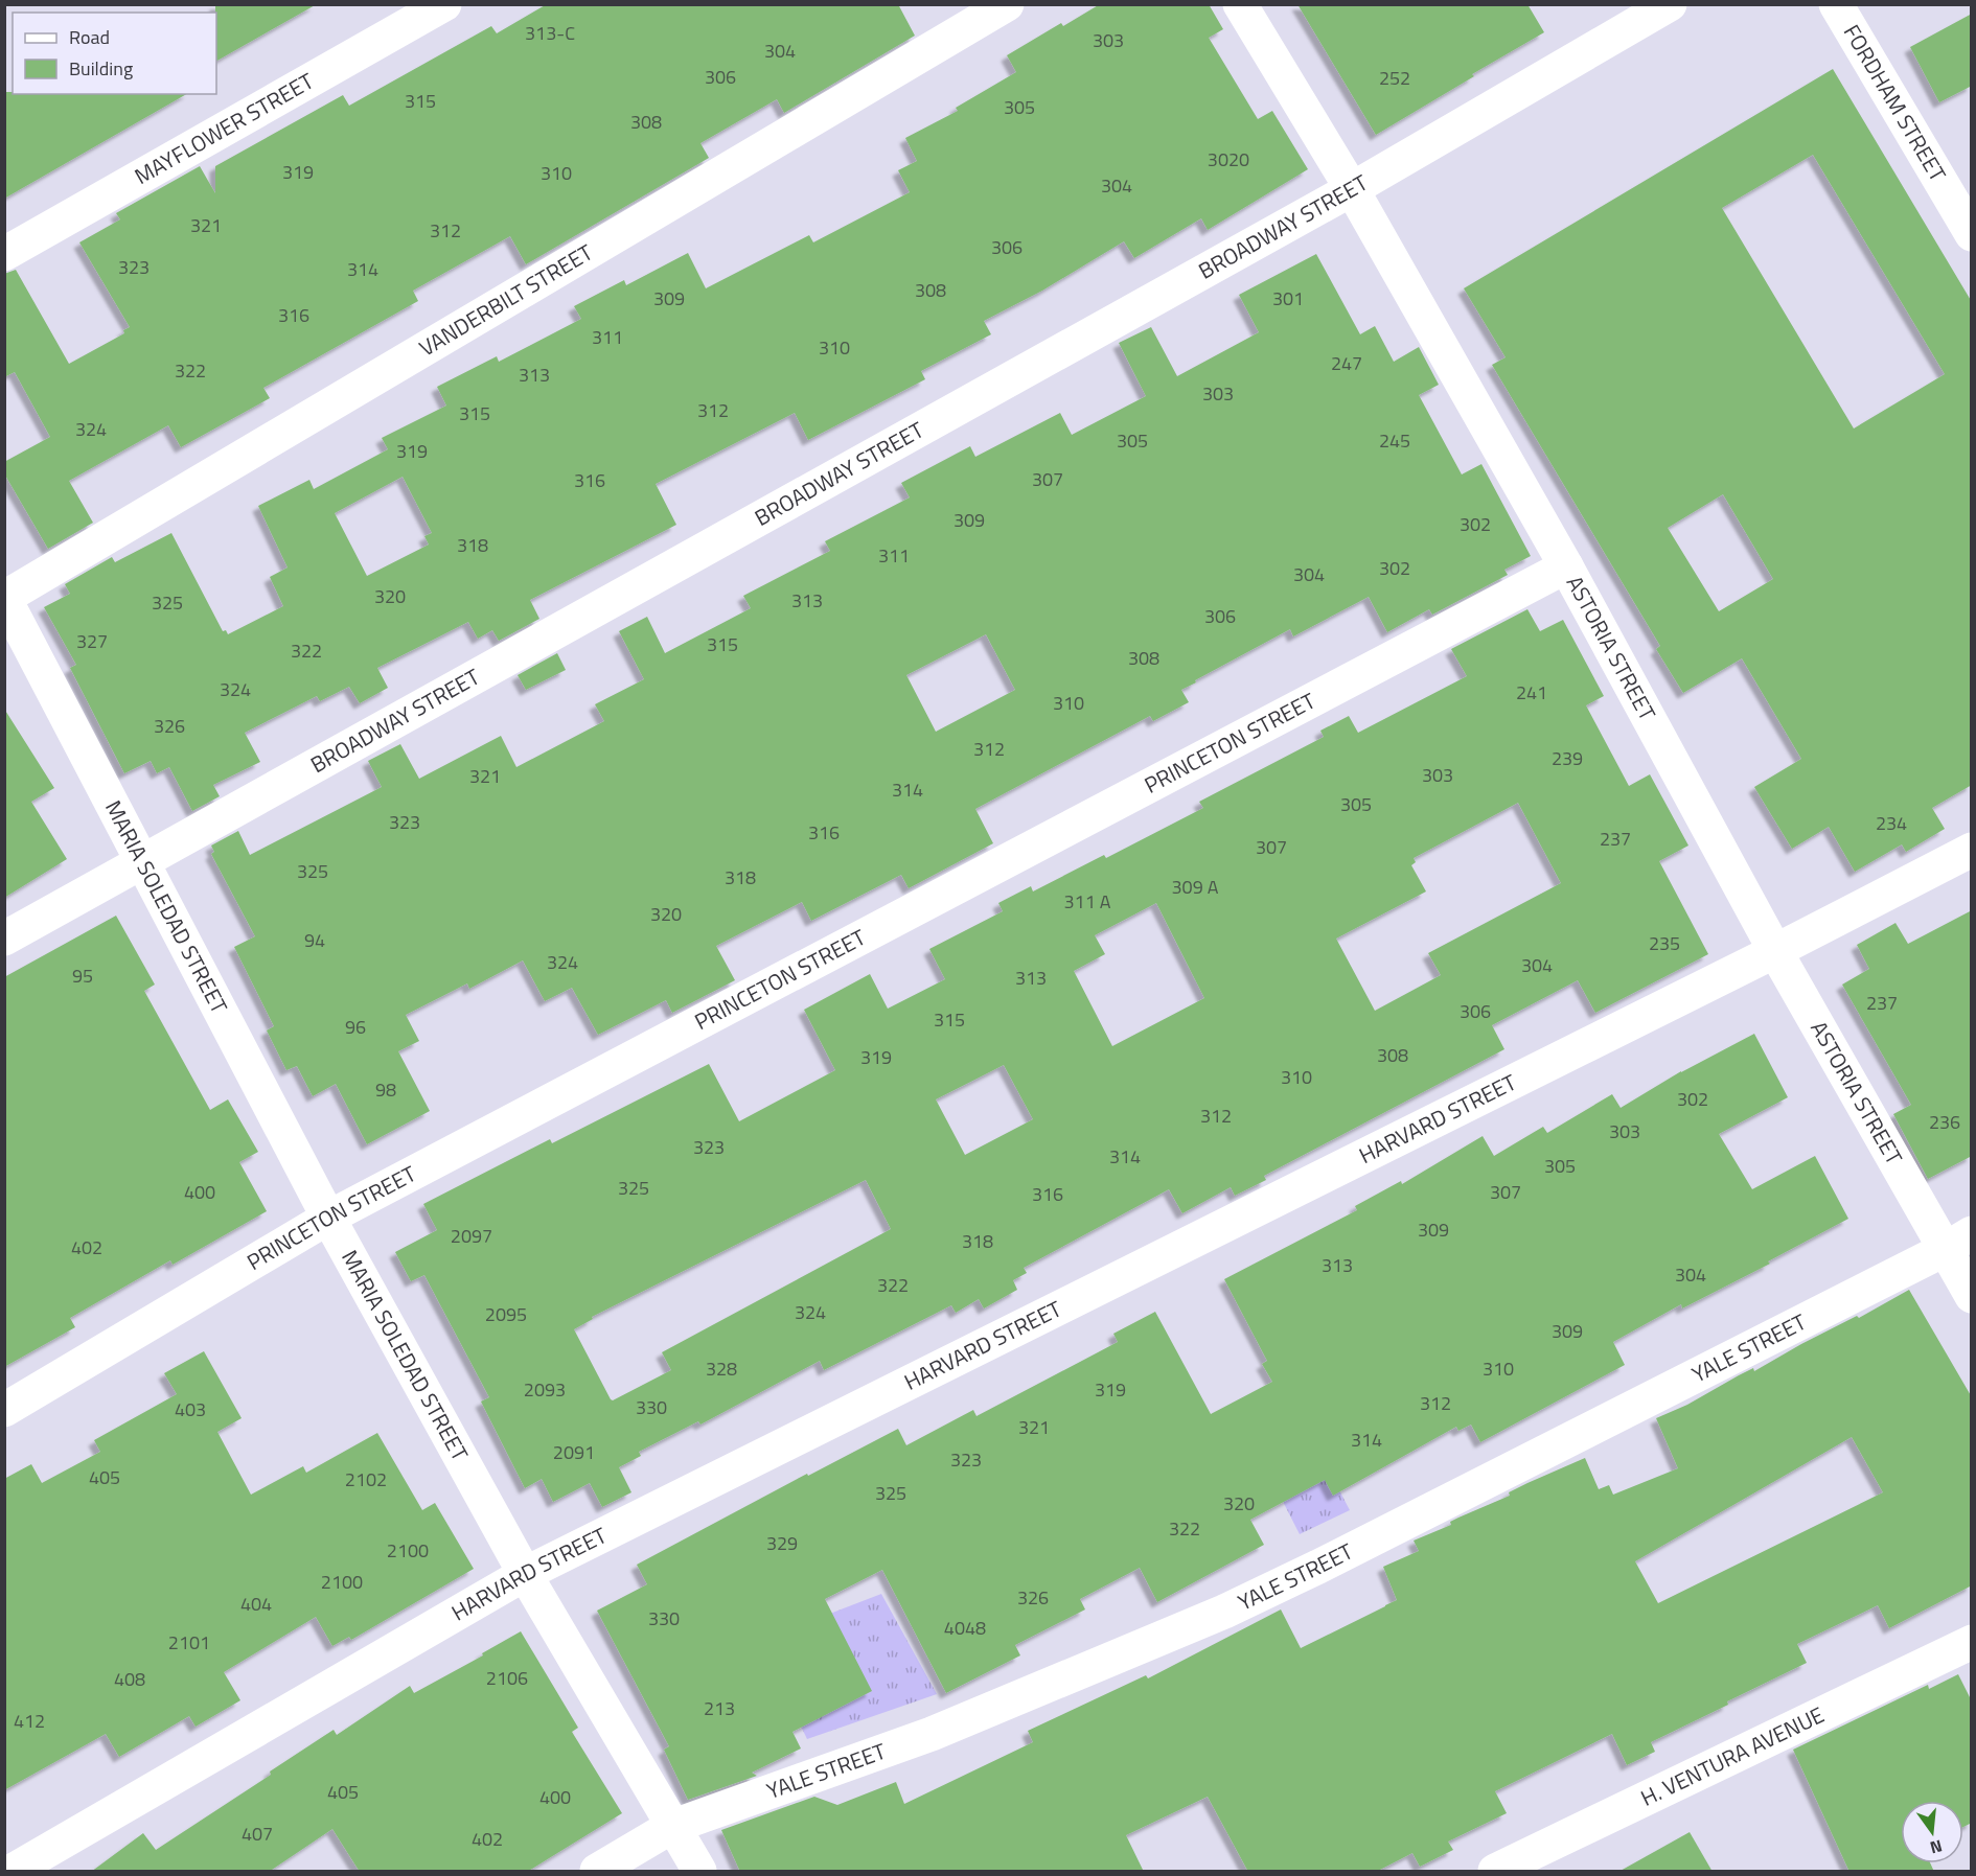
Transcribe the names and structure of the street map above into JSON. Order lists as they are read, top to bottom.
{
  "streets": {
    "street": [
      "FORDHAM STREET",
      "MAYFLOWER STREET",
      "BROADWAY STREET",
      "VANDERBILT STREET",
      "ASTORIA STREET",
      "PRINCETON STREET",
      "MARIA SOLEDAD STREET",
      "HARVARD STREET",
      "YALE STREET",
      "H. VENTURA AVENUE"
    ]
  },
  "crossings": [
    ["BROADWAY STREET", "ASTORIA STREET"],
    ["BROADWAY STREET", "MARIA SOLEDAD STREET"],
    ["VANDERBILT STREET", "MARIA SOLEDAD STREET"],
    ["ASTORIA STREET", "PRINCETON STREET"],
    ["ASTORIA STREET", "HARVARD STREET"],
    ["ASTORIA STREET", "YALE STREET"],
    ["PRINCETON STREET", "MARIA SOLEDAD STREET"],
    ["MARIA SOLEDAD STREET", "HARVARD STREET"],
    ["MARIA SOLEDAD STREET", "YALE STREET"]
  ],
  "house_numbers": [
    "313-C",
    "303",
    "304",
    "306",
    "252",
    "315",
    "305",
    "308",
    "3020",
    "319",
    "310",
    "304",
    "321",
    "312",
    "306",
    "323",
    "314",
    "308",
    "309",
    "301",
    "316",
    "311",
    "310",
    "247",
    "322",
    "313",
    "303",
    "312",
    "315",
    "324",
    "305",
    "245",
    "319",
    "307",
    "316",
    "309",
    "302",
    "318",
    "311",
    "302",
    "304",
    "320",
    "313",
    "325",
    "306",
    "327",
    "315",
    "322",
    "308",
    "324",
    "241",
    "310",
    "326",
    "312",
    "239",
    "303",
    "321",
    "314",
    "305",
    "323",
    "234",
    "316",
    "237",
    "307",
    "325",
    "318",
    "309 A",
    "311 A",
    "320",
    "94",
    "235",
    "324",
    "304",
    "95",
    "313",
    "237",
    "306",
    "315",
    "96",
    "308",
    "319",
    "310",
    "98",
    "302",
    "312",
    "236",
    "303",
    "323",
    "314",
    "305",
    "325",
    "400",
    "307",
    "316",
    "309",
    "2097",
    "318",
    "402",
    "313",
    "304",
    "322",
    "324",
    "2095",
    "309",
    "328",
    "310",
    "2093",
    "319",
    "312",
    "330",
    "403",
    "321",
    "314",
    "2091",
    "323",
    "405",
    "2102",
    "325",
    "320",
    "322",
    "329",
    "2100",
    "2100",
    "326",
    "404",
    "330",
    "4048",
    "2101",
    "2106",
    "408",
    "213",
    "412",
    "405",
    "400",
    "407",
    "402"
  ],
  "legend": ["Road", "Building"],
  "north": "bottom"
}
